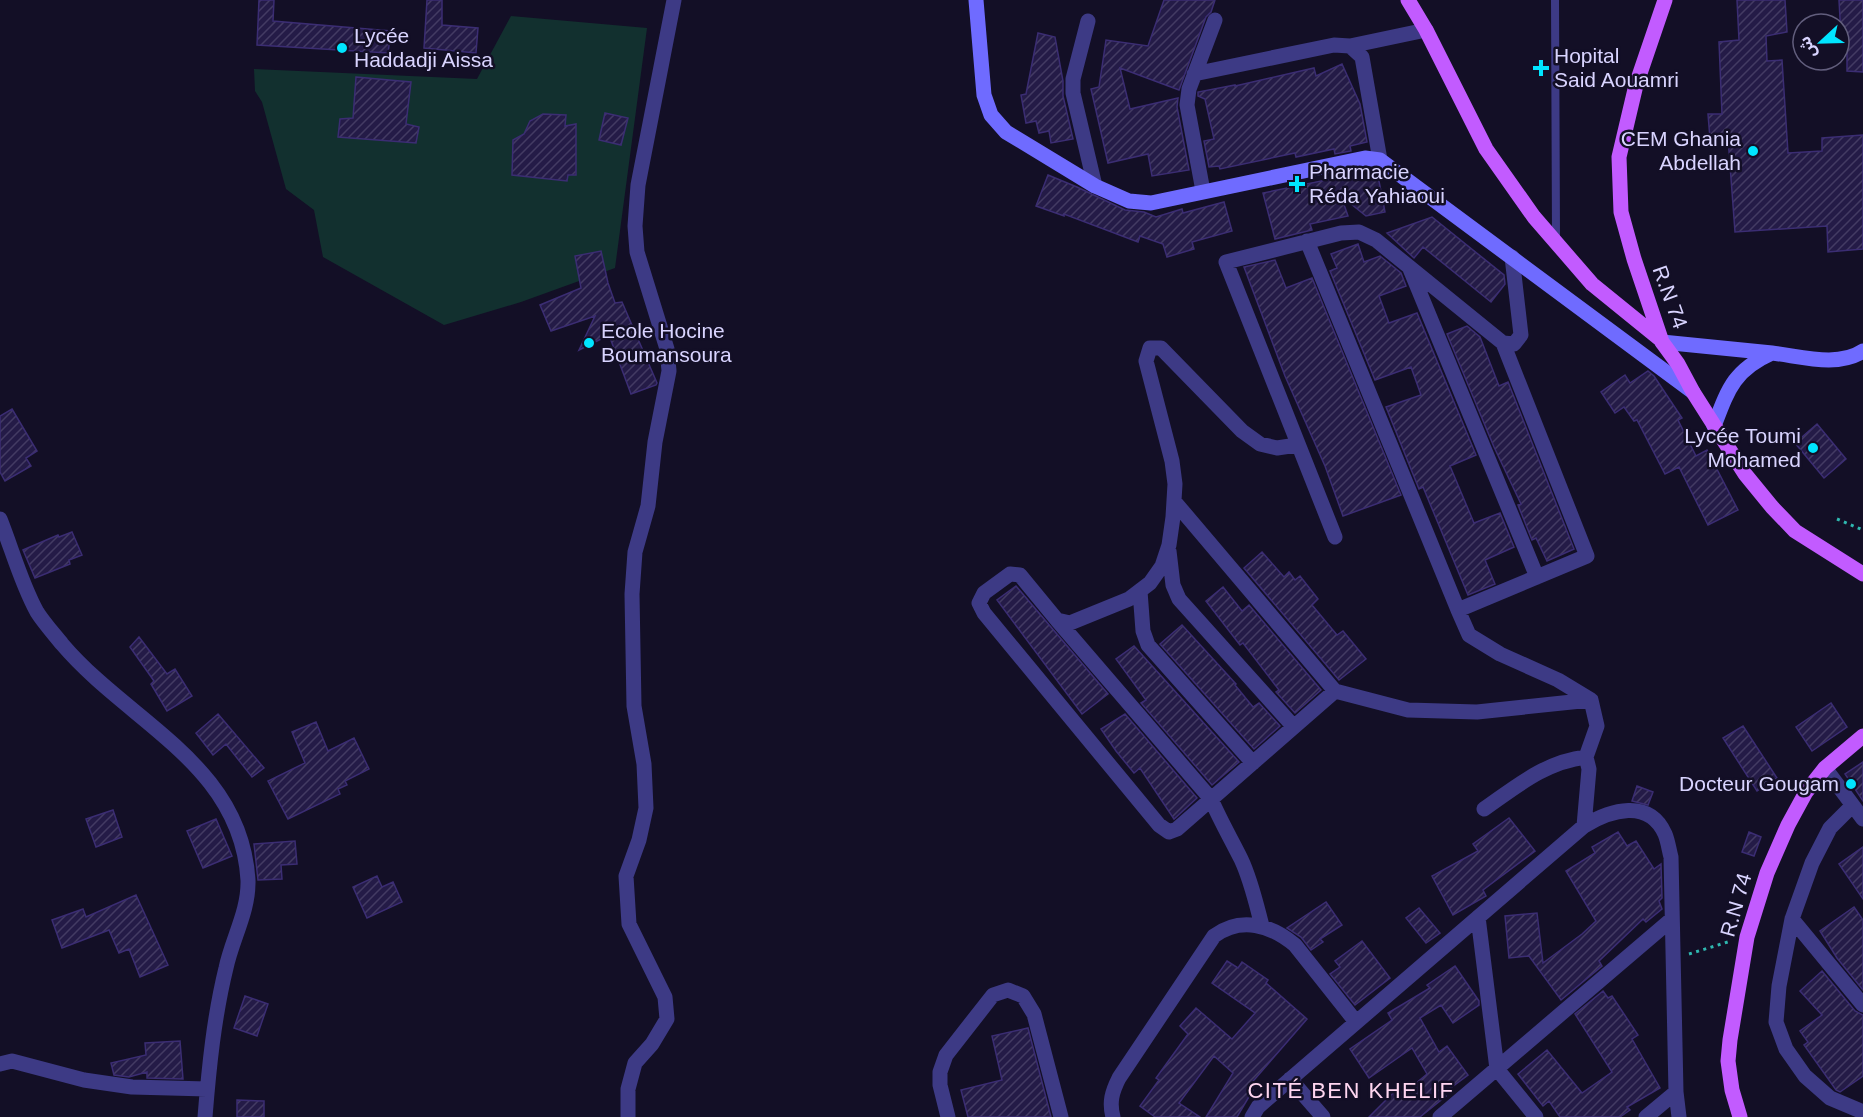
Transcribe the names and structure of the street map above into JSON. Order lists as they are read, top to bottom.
{
  "streets": {
    "main road": ["R.N 74"]
  },
  "districts": ["CITÉ BEN KHELIF"],
  "places": {
    "other": [
      "Lycée Haddadji Aissa",
      "CEM Ghania Abdellah",
      "Ecole Hocine Boumansoura",
      "Lycée Toumi Mohamed",
      "Docteur Gougam"
    ],
    "health": ["Hopital Said Aouamri", "Pharmacie Réda Yahiaoui"]
  },
  "north": "left"
}
